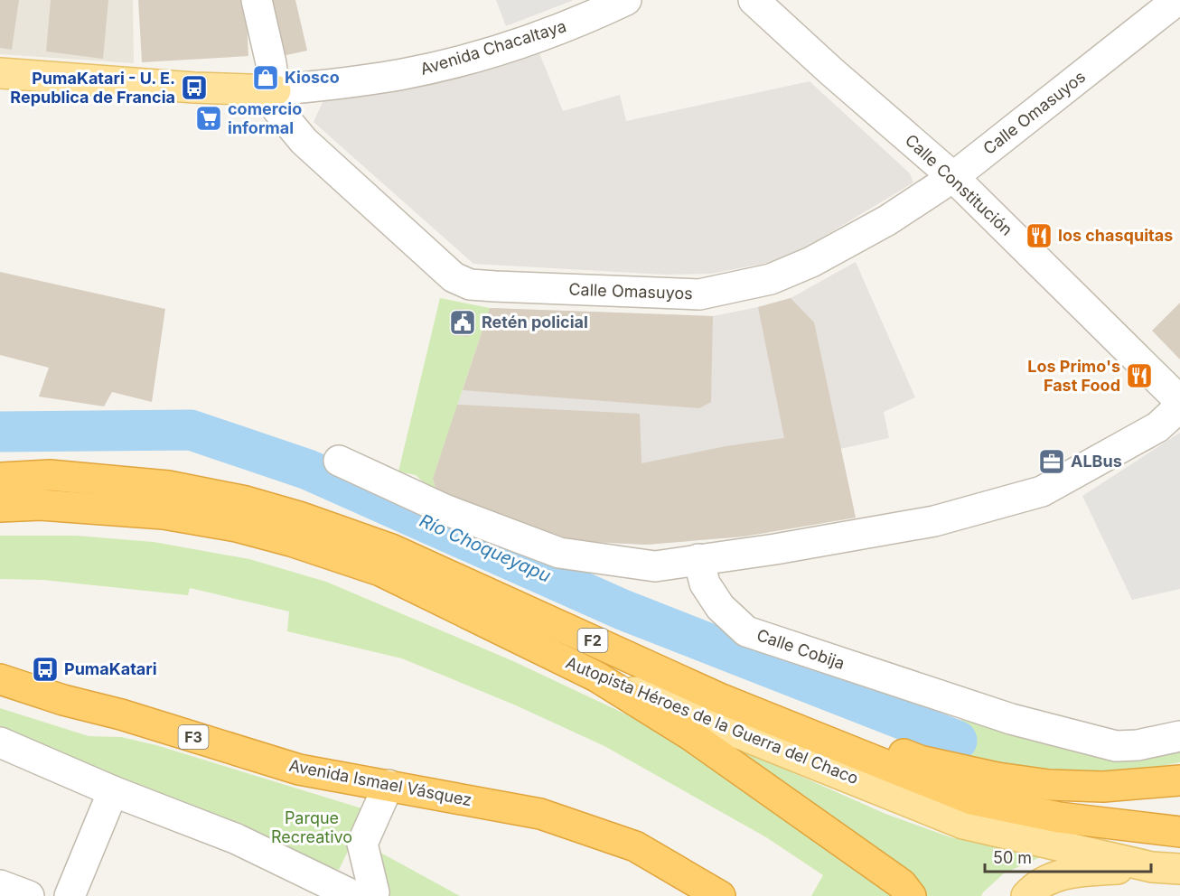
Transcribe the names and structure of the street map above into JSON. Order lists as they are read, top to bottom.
{
  "streets": {
    "highway": [
      "F2",
      "Autopista Héroes de la Guerra del Chaco",
      "F3",
      "Avenida Ismael Vásquez"
    ],
    "main road": ["Avenida Chacaltaya"],
    "street": ["Calle Omasuyos", "Calle Constitución", "Calle Cobija"]
  },
  "crossings": [
    ["Avenida Chacaltaya", "Calle Omasuyos"],
    ["Calle Omasuyos", "Calle Constitución"],
    ["F2", "Autopista Héroes de la Guerra del Chaco"]
  ],
  "water": ["Río Choqueyapu"],
  "parks": ["Parque Recreativo"],
  "places": {
    "shop": ["Kiosco"],
    "bus stop": ["PumaKatari - U. E. Republica de Francia", "PumaKatari"],
    "supermarket": ["comercio informal"],
    "restaurant": ["los chasquitas", "Los Primo's Fast Food"],
    "public building": ["Retén policial"],
    "office": ["ALBus"]
  },
  "scale_bar": "50 m"
}
